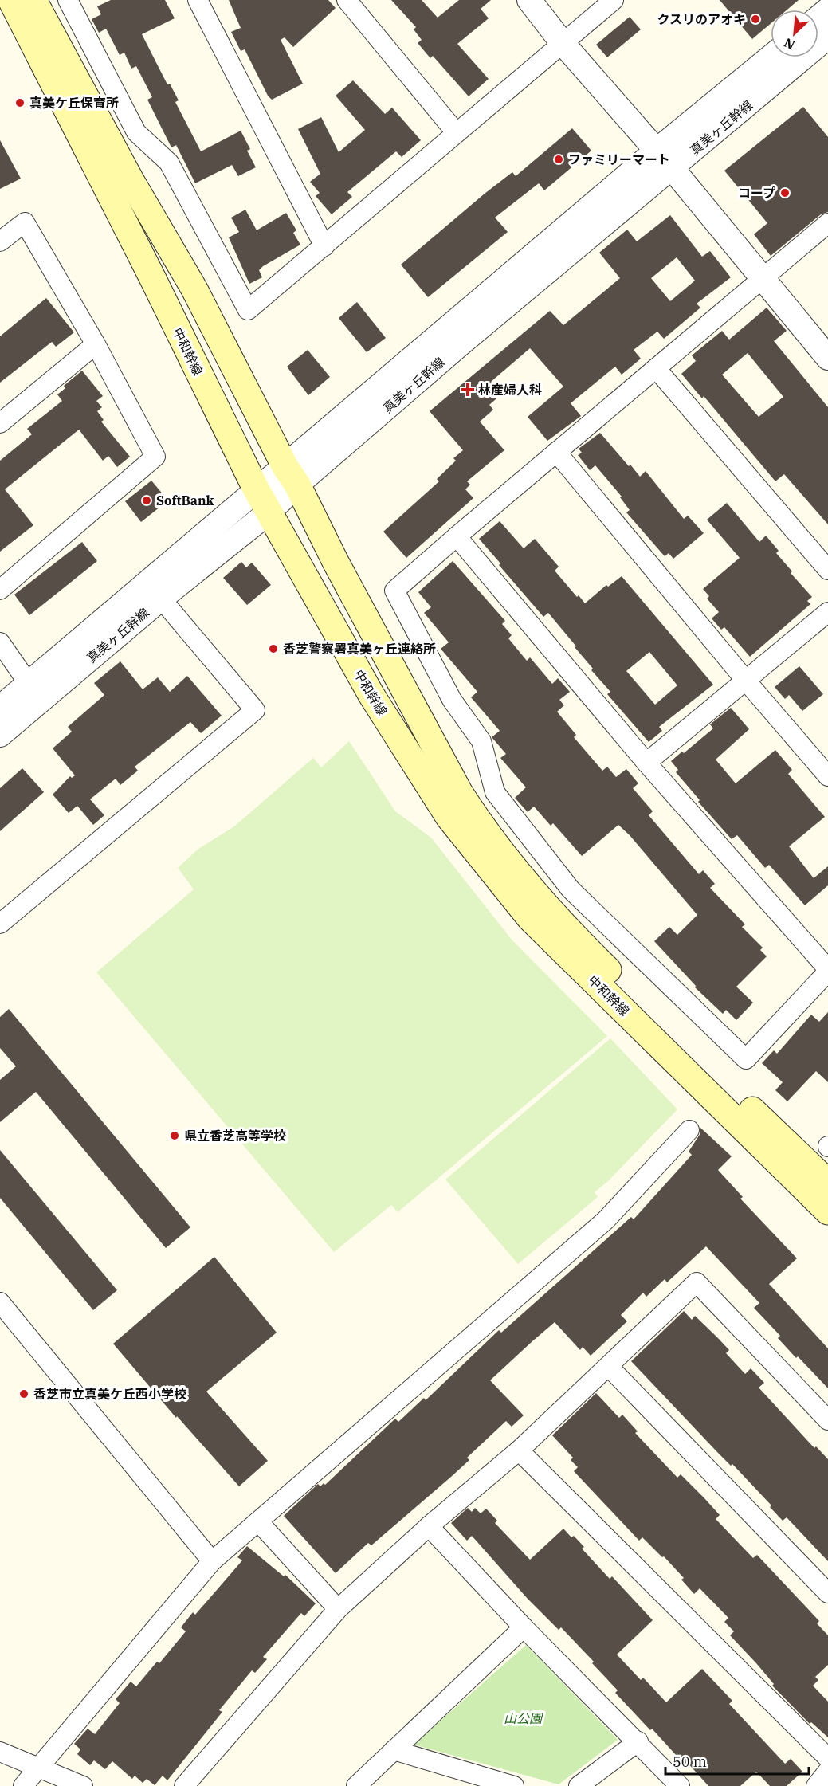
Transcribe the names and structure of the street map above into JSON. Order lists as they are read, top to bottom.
{
  "streets": {
    "main road": ["中和幹線"],
    "street": ["真美ヶ丘幹線"]
  },
  "crossings": [
    ["真美ヶ丘幹線", "中和幹線"]
  ],
  "parks": ["山公園"],
  "places": {
    "other": [
      "クスリのアオキ",
      "真美ケ丘保育所",
      "ファミリーマート",
      "コープ",
      "SoftBank",
      "香芝警察署真美ヶ丘連絡所",
      "県立香芝高等学校",
      "香芝市立真美ケ丘西小学校"
    ],
    "health": ["林産婦人科"]
  },
  "scale_bar": "50 m",
  "north": "bottom left"
}
